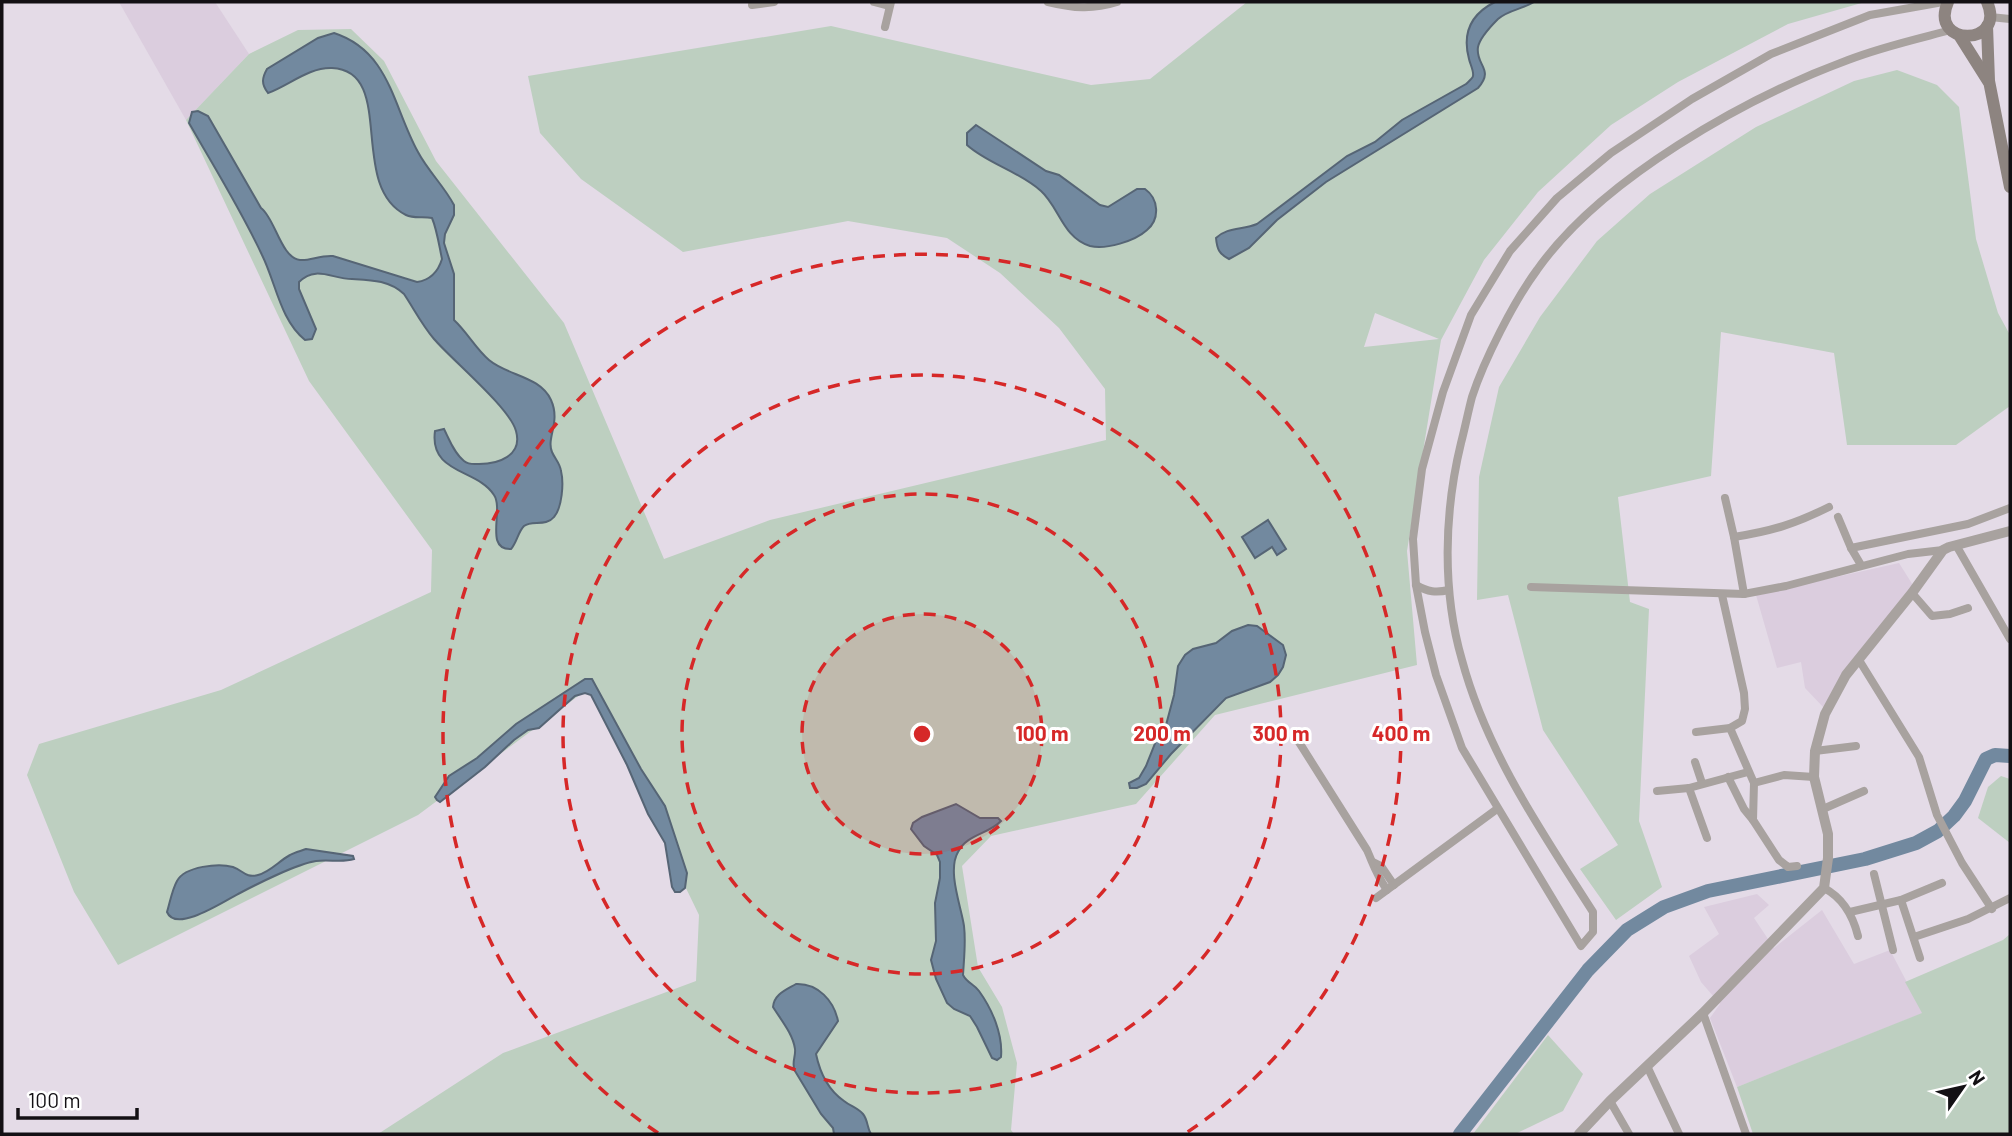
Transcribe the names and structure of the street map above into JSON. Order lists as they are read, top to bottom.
{
  "scale_bar": "100 m",
  "north": "top right",
  "rings": [
    "100 m",
    "200 m",
    "300 m",
    "400 m"
  ]
}
